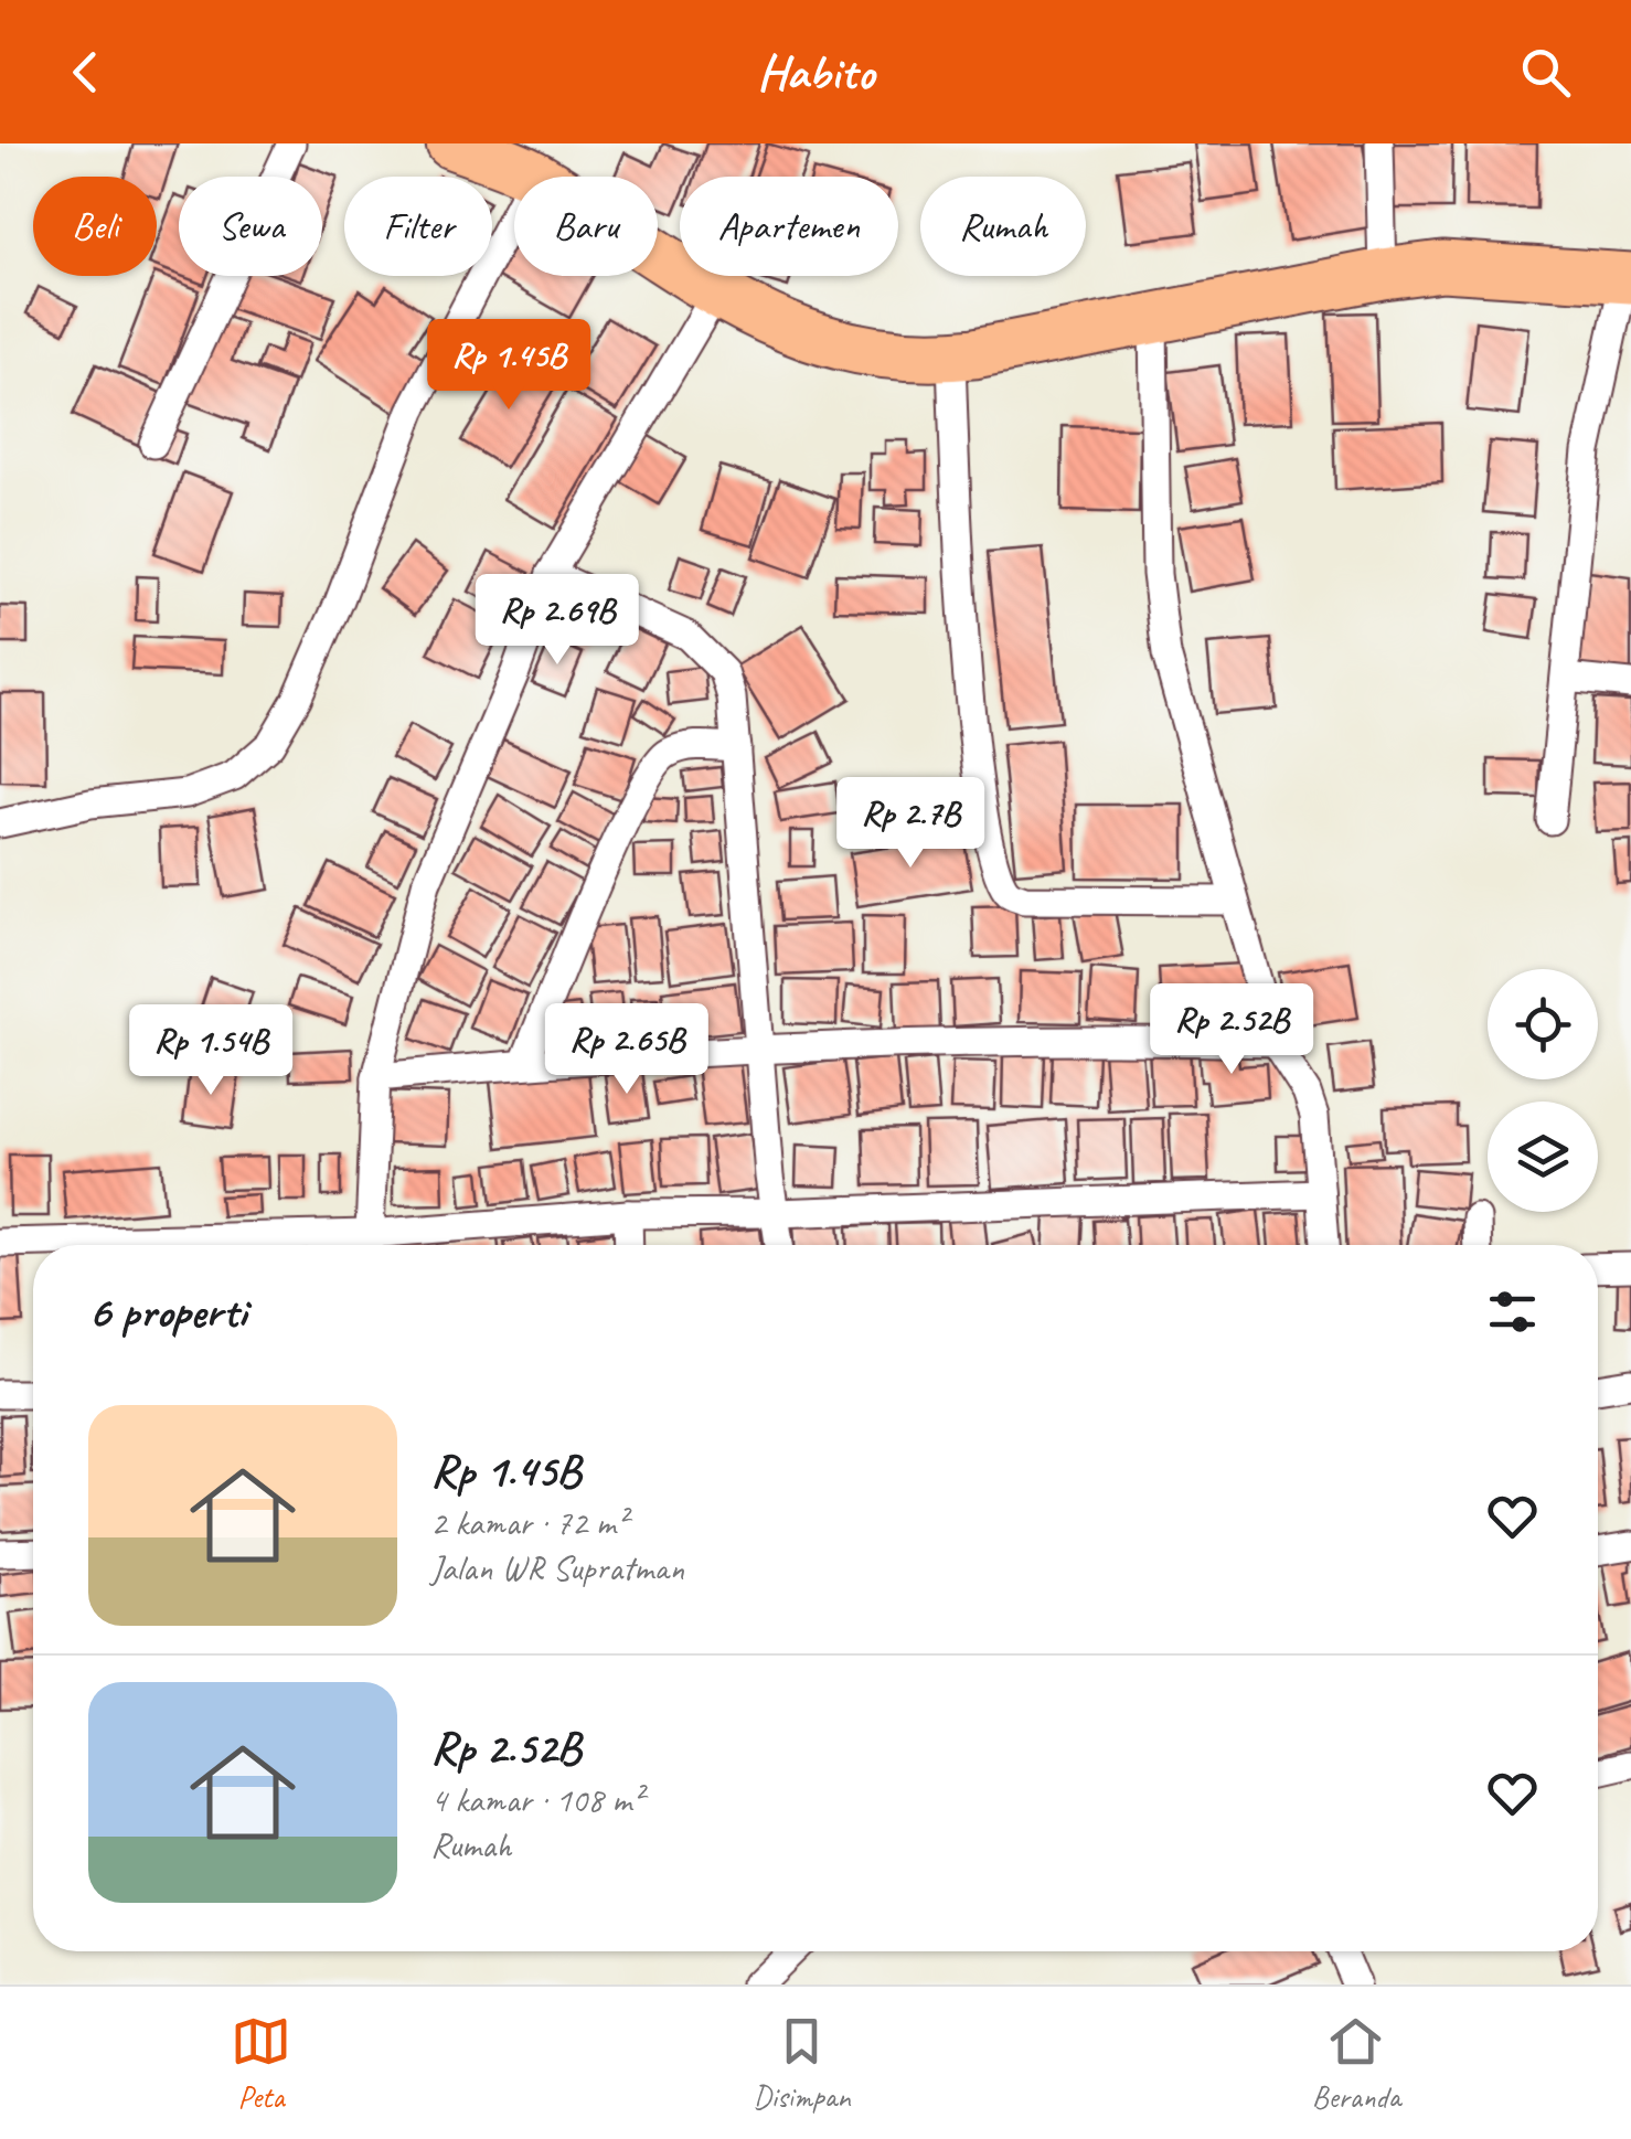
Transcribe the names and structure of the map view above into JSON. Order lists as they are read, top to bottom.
{
  "page": {
    "header": "Habito",
    "chip": [
      "Beli",
      "Sewa",
      "Filter",
      "Baru",
      "Apartemen",
      "Rumah"
    ],
    "price": [
      "Rp 1.45B",
      "Rp 2.69B",
      "Rp 2.7B",
      "Rp 2.52B",
      "Rp 2.65B",
      "Rp 1.54B"
    ],
    "heading": "6 properti",
    "list": [
      {
        "name": "Rp 1.45B",
        "note": "2 kamar · 72 m² · Jalan WR Supratman"
      },
      {
        "name": "Rp 2.52B",
        "note": "4 kamar · 108 m² · Rumah"
      }
    ],
    "tabs": ["Peta", "Disimpan", "Beranda"]
  }
}
